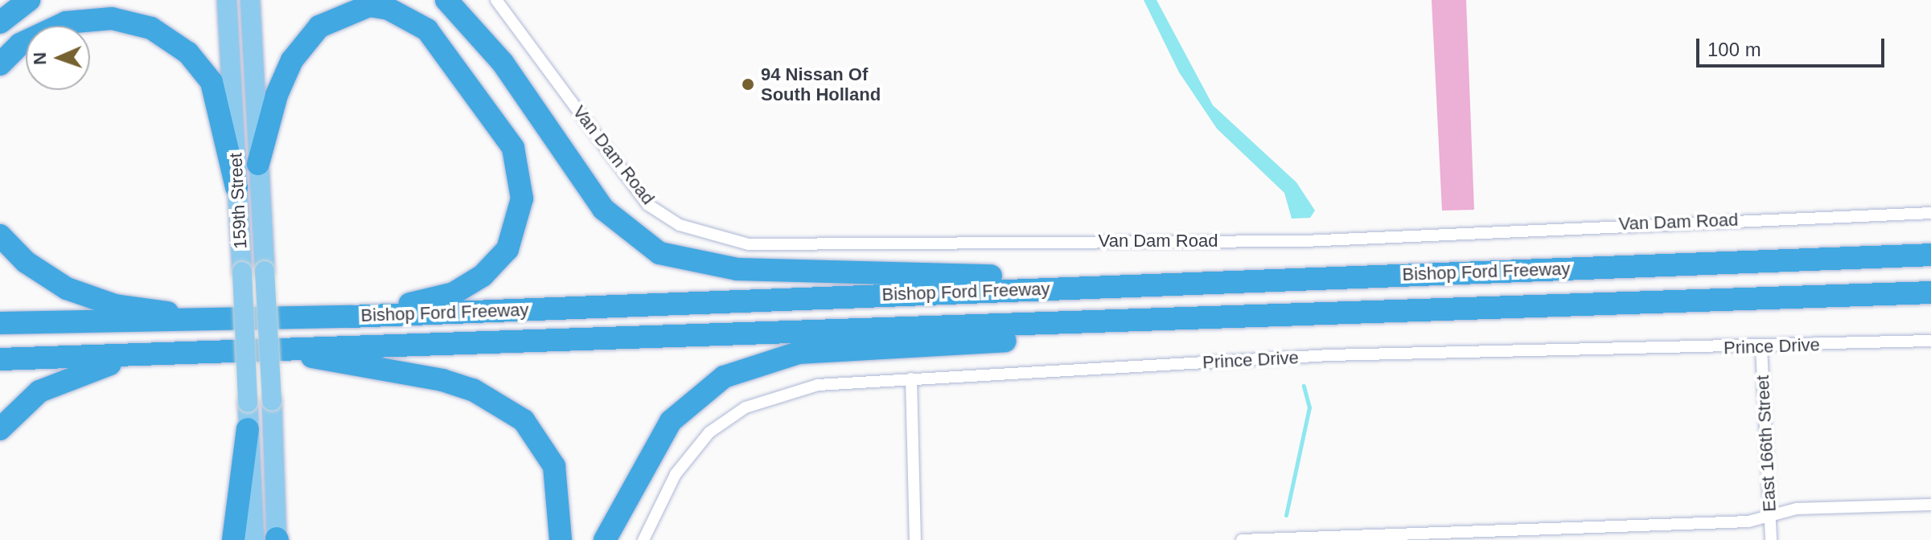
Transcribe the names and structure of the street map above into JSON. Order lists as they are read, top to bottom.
{
  "streets": {
    "highway": ["Bishop Ford Freeway"],
    "main road": ["159th Street"],
    "street": ["Van Dam Road", "Prince Drive", "East 166th Street"]
  },
  "crossings": [
    ["Prince Drive", "East 166th Street"]
  ],
  "places": ["94 Nissan Of South Holland"],
  "scale_bar": "100 m",
  "north": "left"
}
